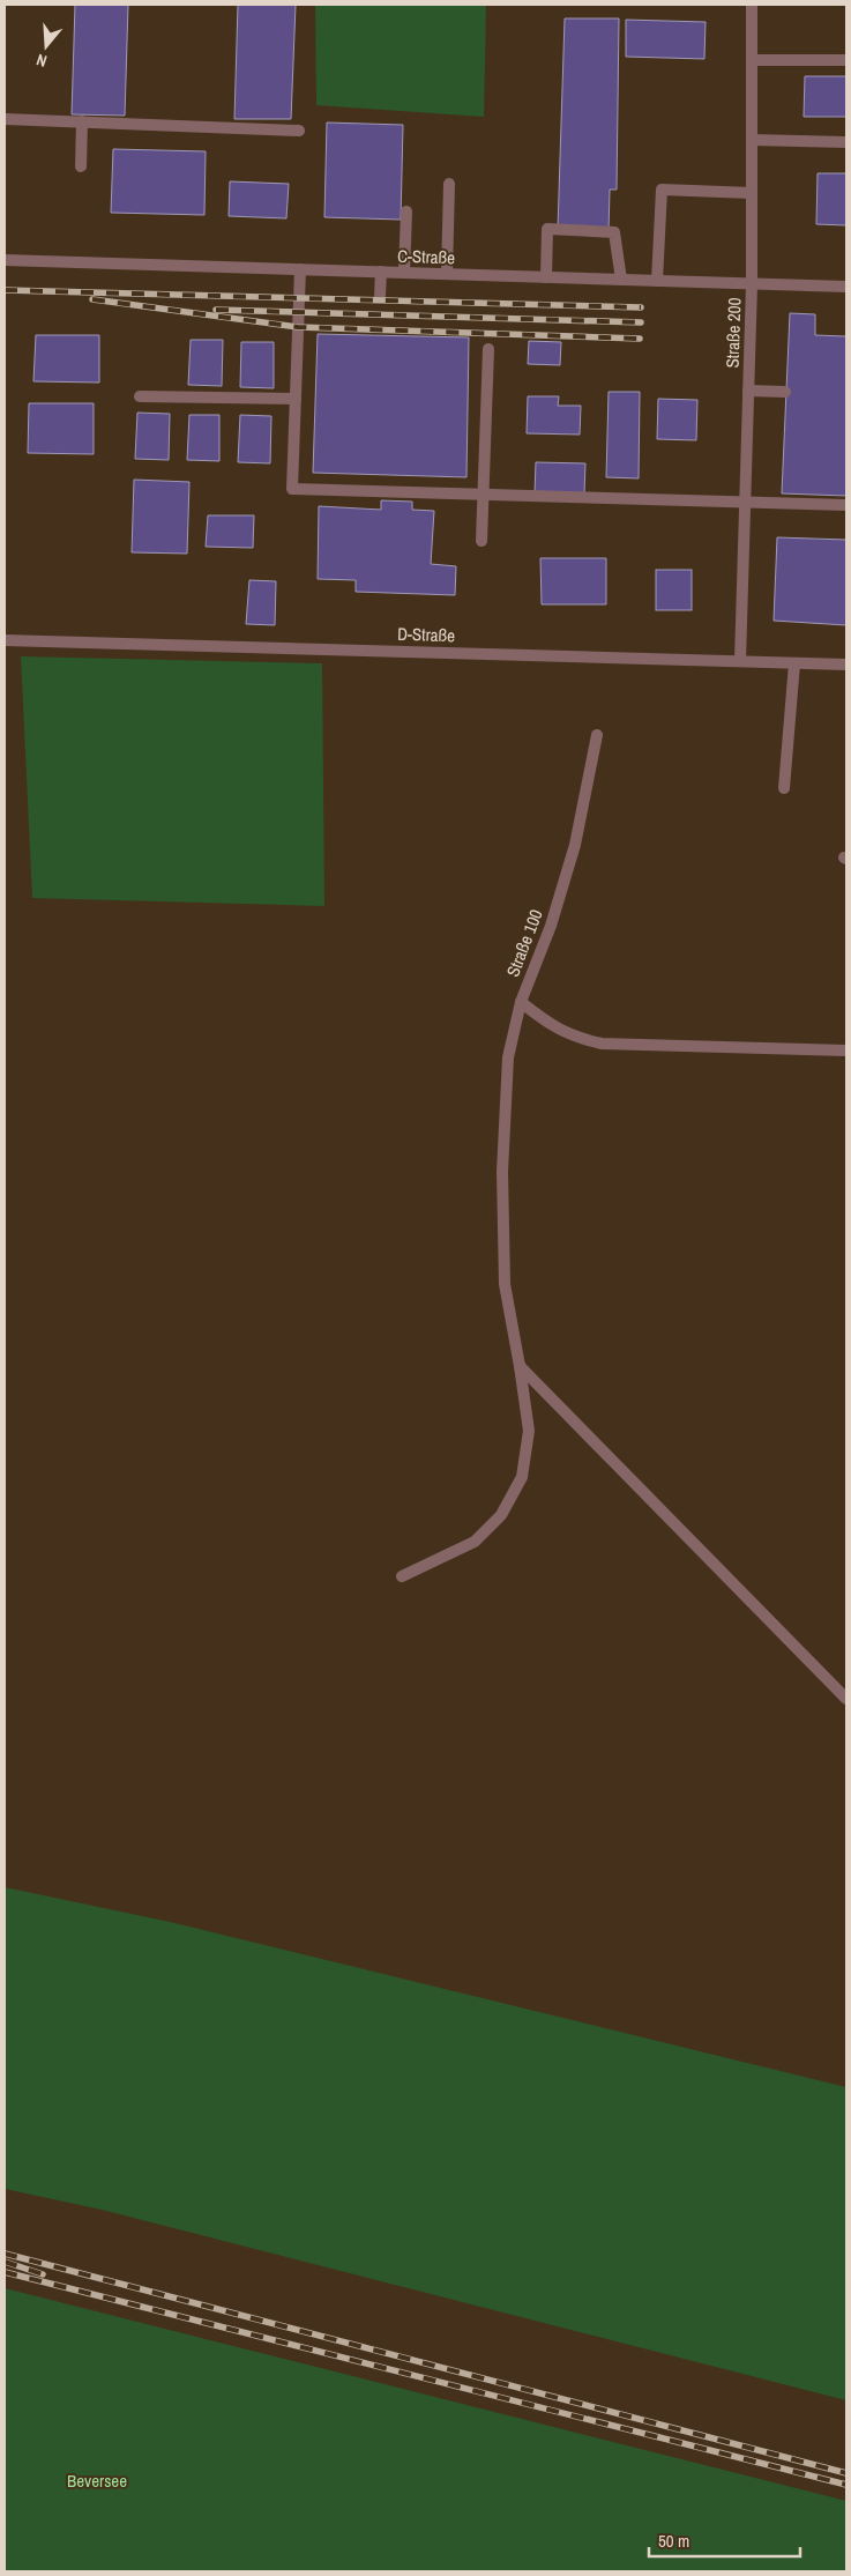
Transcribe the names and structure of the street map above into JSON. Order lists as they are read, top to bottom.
{
  "streets": {
    "lane": [
      "C-Straße",
      "Straße 200",
      "D-Straße",
      "Straße 100"
    ]
  },
  "crossings": [
    ["C-Straße", "Straße 200"],
    ["Straße 200", "D-Straße"]
  ],
  "parks": ["Beversee"],
  "scale_bar": "50 m",
  "north": "bottom"
}
